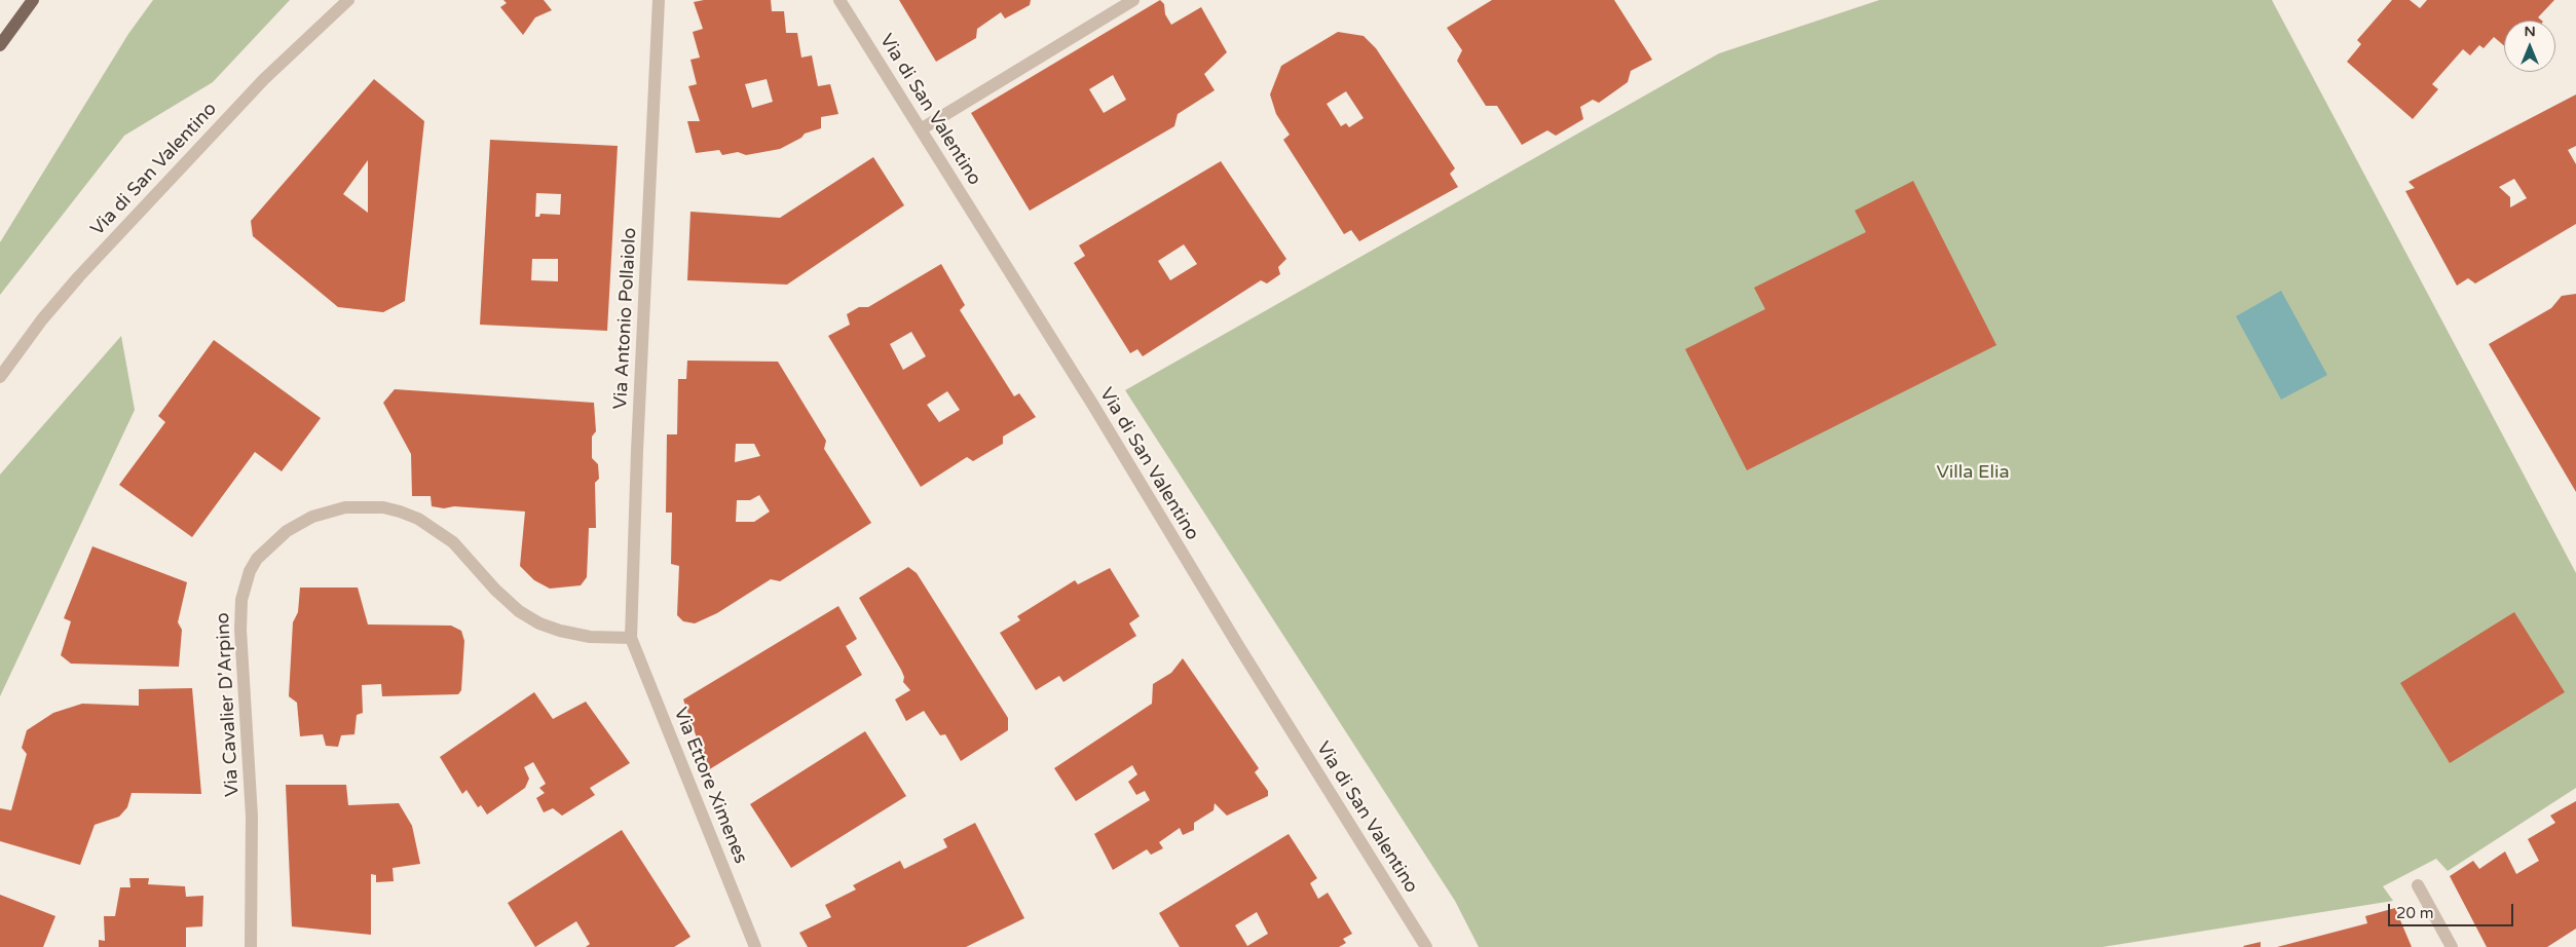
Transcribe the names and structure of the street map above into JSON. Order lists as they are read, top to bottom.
{
  "streets": {
    "street": [
      "Via di San Valentino",
      "Via Antonio Pollaiolo",
      "Via Cavalier D'Arpino",
      "Via Ettore Ximenes"
    ]
  },
  "crossings": [
    ["Via Antonio Pollaiolo", "Via Cavalier D'Arpino"],
    ["Via Antonio Pollaiolo", "Via Ettore Ximenes"],
    ["Via Cavalier D'Arpino", "Via Ettore Ximenes"]
  ],
  "parks": ["Villa Elia"],
  "scale_bar": "20 m",
  "north": "top"
}
